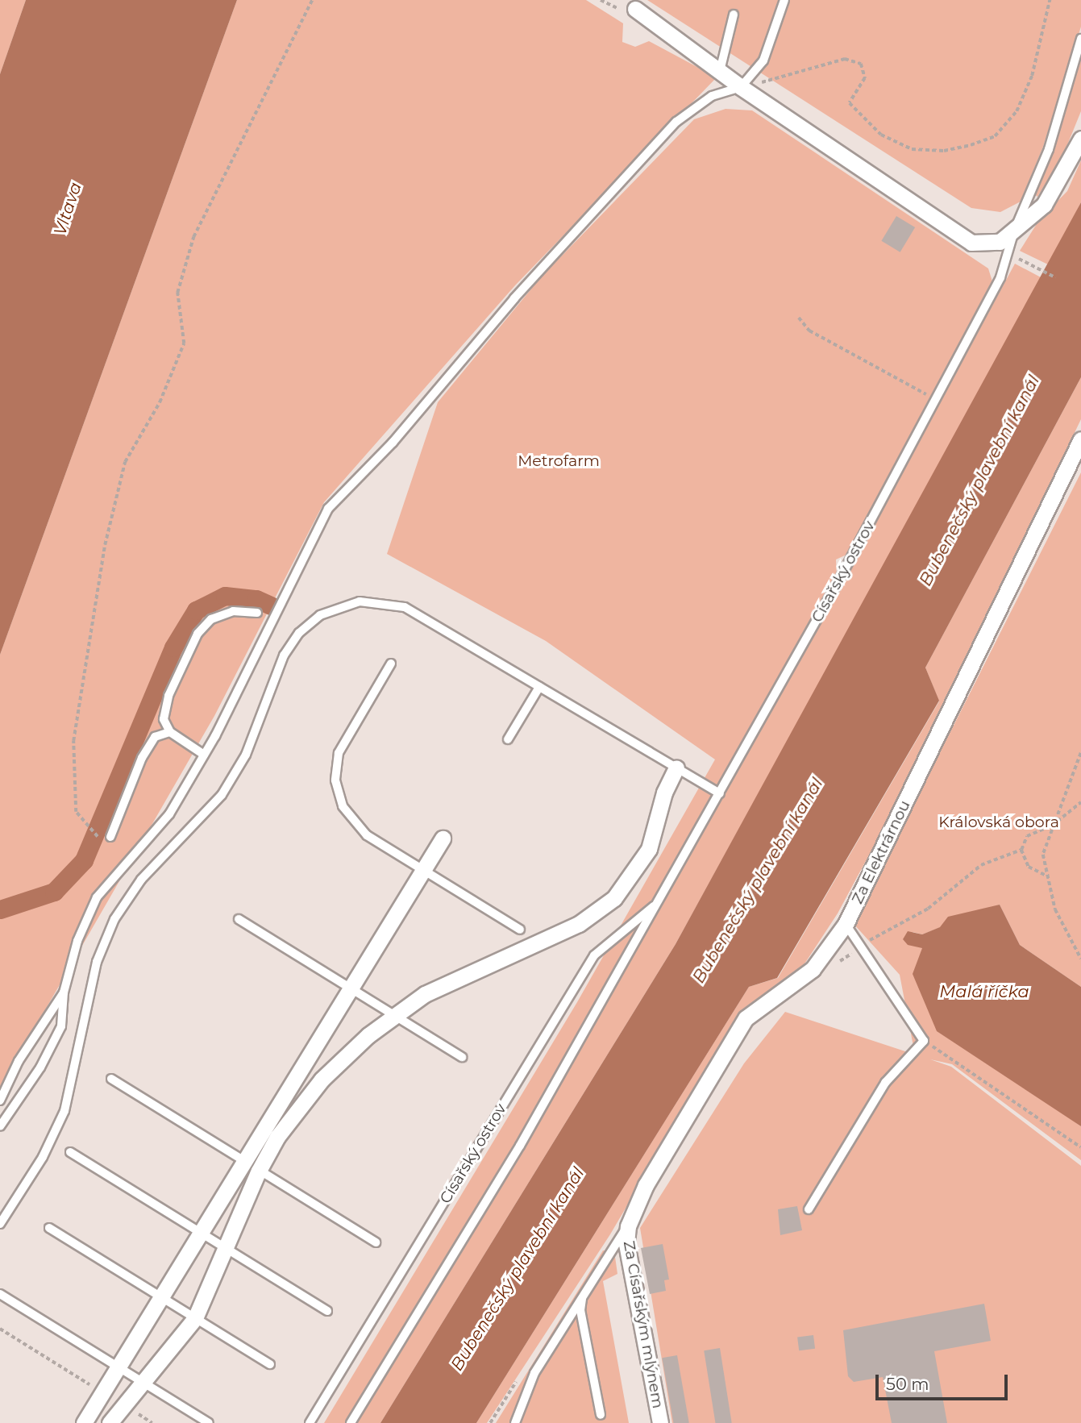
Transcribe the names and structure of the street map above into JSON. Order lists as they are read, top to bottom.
{
  "streets": {
    "street": ["Císařský ostrov", "Za Elektrárnou", "Za Císařským mlýnem"]
  },
  "crossings": [
    ["Za Elektrárnou", "Za Císařským mlýnem"]
  ],
  "water": ["Vltava", "Bubenečský plavební kanál", "Malá říčka"],
  "parks": ["Metrofarm", "Královská obora"],
  "scale_bar": "50 m"
}
